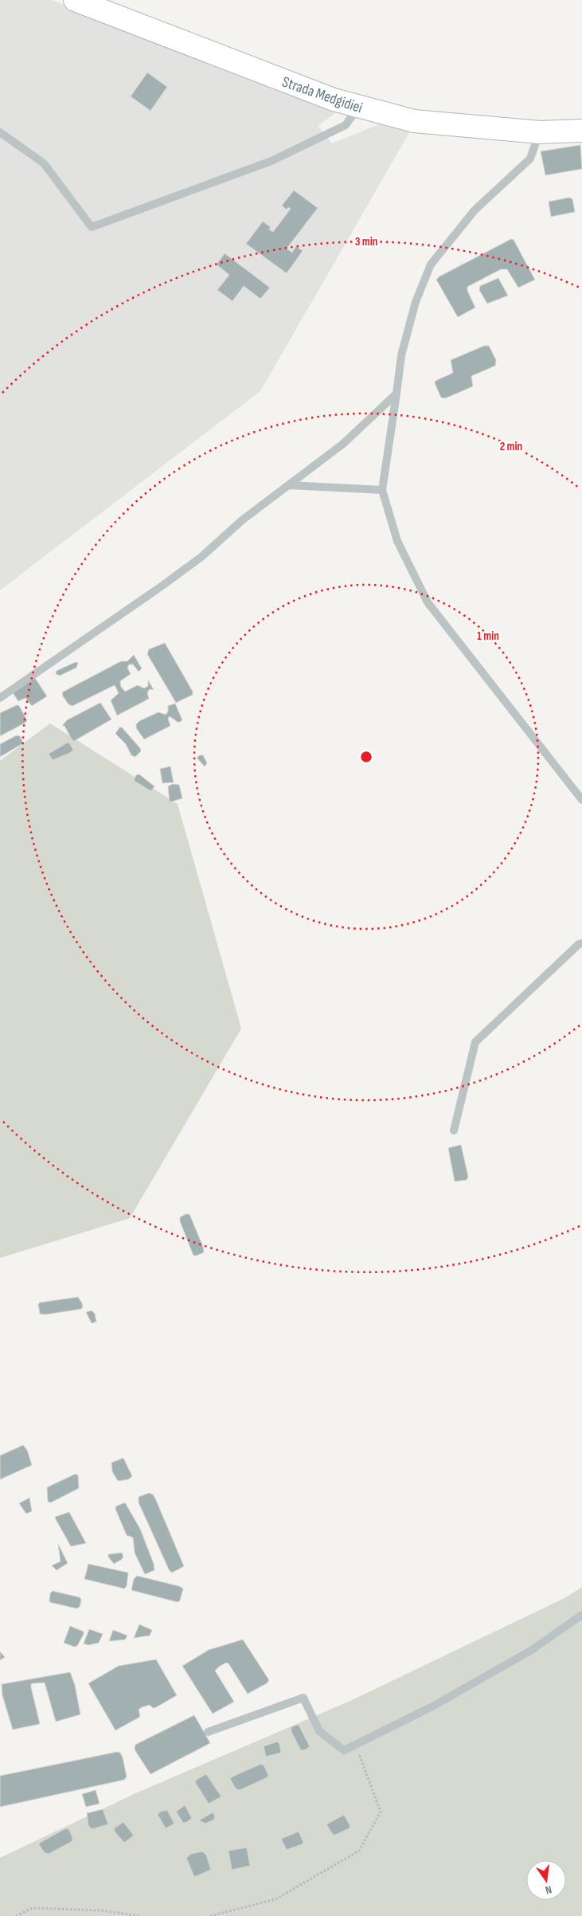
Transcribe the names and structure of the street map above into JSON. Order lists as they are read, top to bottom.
{
  "streets": {
    "main road": ["Strada Medgidiei"]
  },
  "north": "bottom",
  "rings": ["3 min", "2 min", "1 min"]
}
